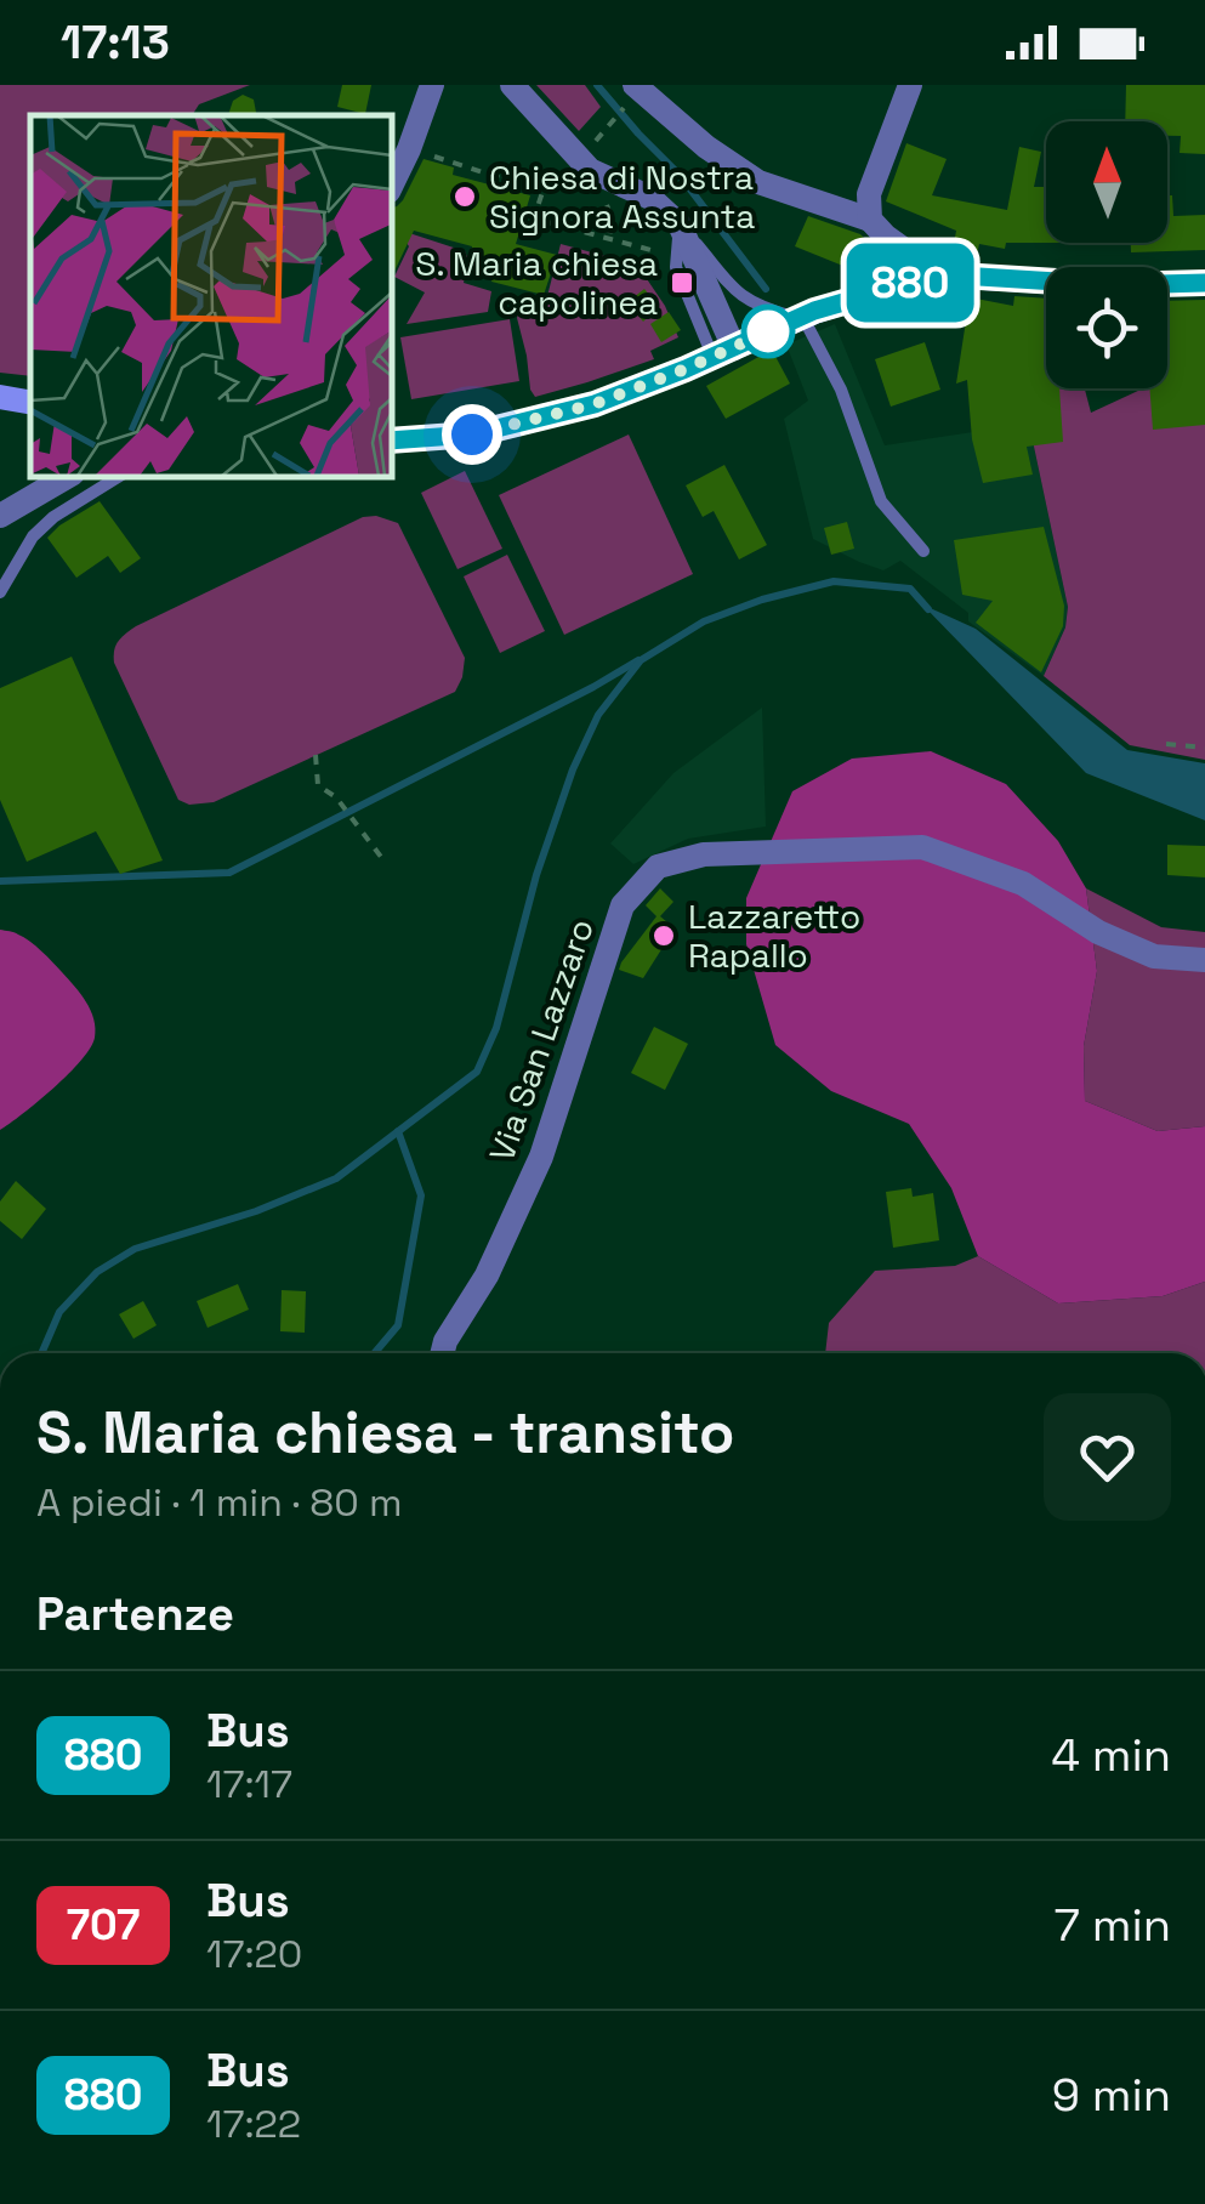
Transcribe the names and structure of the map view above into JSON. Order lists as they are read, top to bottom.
{
  "streets": {
    "street": ["Via San Lazzaro"]
  },
  "places": {
    "other": ["Chiesa di Nostra Signora Assunta", "Lazzaretto Rapallo"],
    "transit": ["S. Maria chiesa capolinea"]
  },
  "lines": ["bus line 880"],
  "north": "top",
  "page": {
    "status": "17:13",
    "on_map": "880",
    "heading": [
      ["S. Maria chiesa - transito", "A piedi · 1 min · 80 m"],
      "Partenze"
    ],
    "list": [
      {
        "mark": "880",
        "name": "Bus",
        "note": "17:17",
        "value": "4 min"
      },
      {
        "mark": "707",
        "name": "Bus",
        "note": "17:20",
        "value": "7 min"
      },
      {
        "mark": "880",
        "name": "Bus",
        "note": "17:22",
        "value": "9 min"
      }
    ]
  }
}
